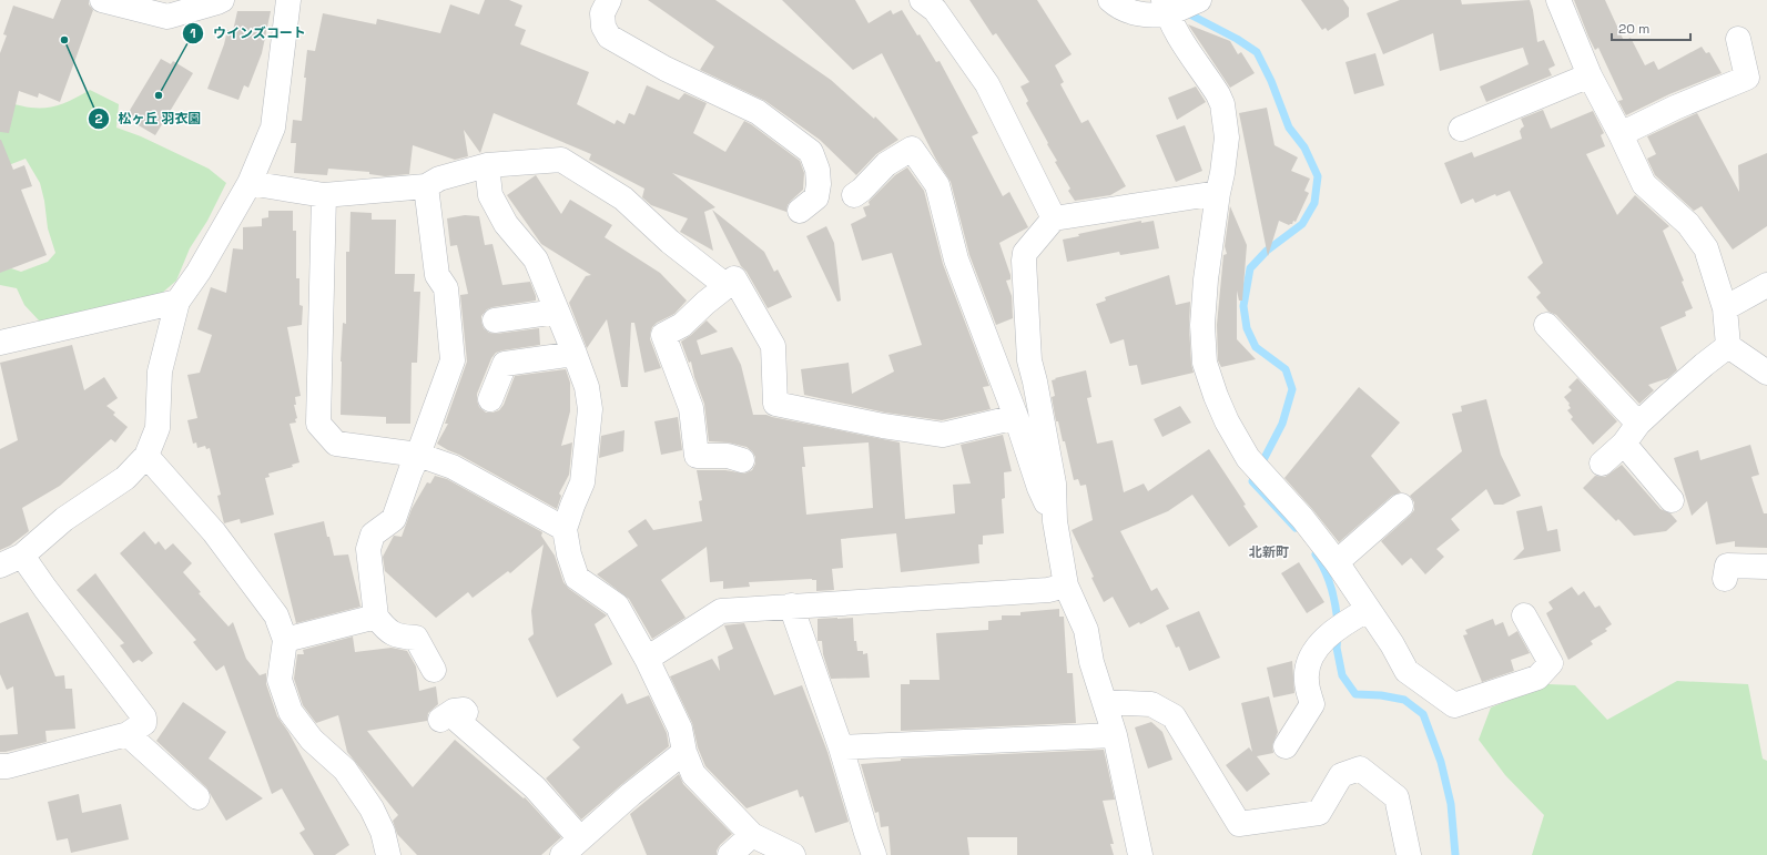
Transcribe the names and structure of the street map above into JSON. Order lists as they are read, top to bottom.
{
  "districts": ["北新町"],
  "places": ["松ヶ丘 羽衣園", "ウインズコート"],
  "scale_bar": "20 m"
}
